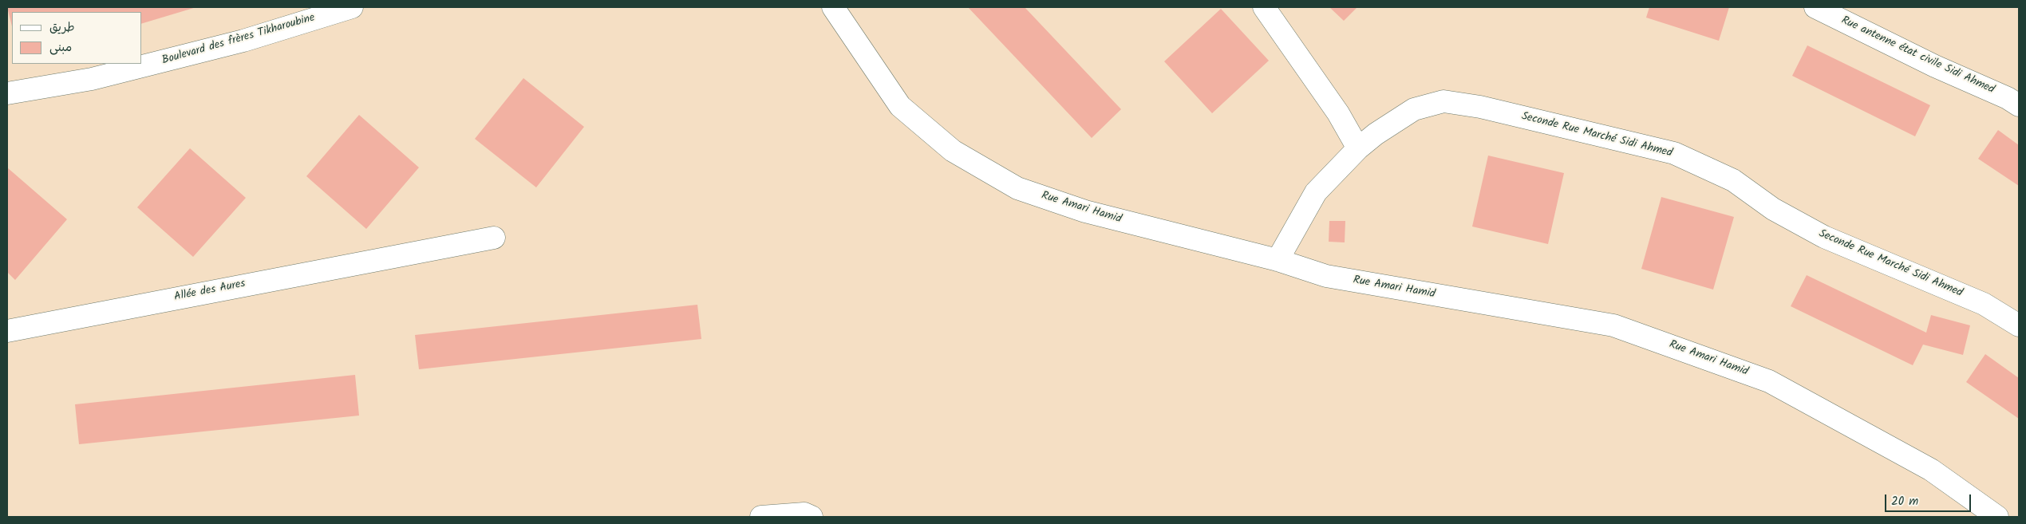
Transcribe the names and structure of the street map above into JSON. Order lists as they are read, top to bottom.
{
  "streets": {
    "street": [
      "Boulevard des frères Tikharoubine",
      "Rue antenne état civile Sidi Ahmed",
      "Seconde Rue Marché Sidi Ahmed",
      "Rue Amari Hamid",
      "Allée des Aures"
    ]
  },
  "crossings": [
    ["Seconde Rue Marché Sidi Ahmed", "Rue Amari Hamid"]
  ],
  "legend": ["طريق", "مبنى"],
  "scale_bar": "20 m"
}
